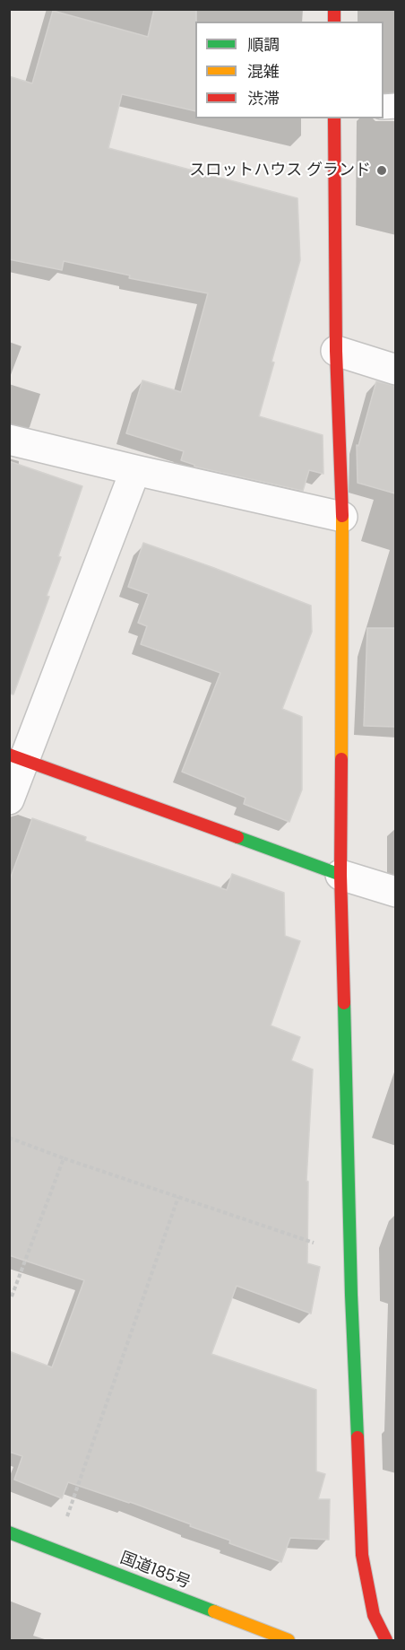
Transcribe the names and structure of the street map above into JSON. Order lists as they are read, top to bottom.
{
  "streets": {
    "main road": ["国道185号"]
  },
  "places": ["スロットハウス グランド"],
  "legend": ["順調", "混雑", "渋滞"]
}
